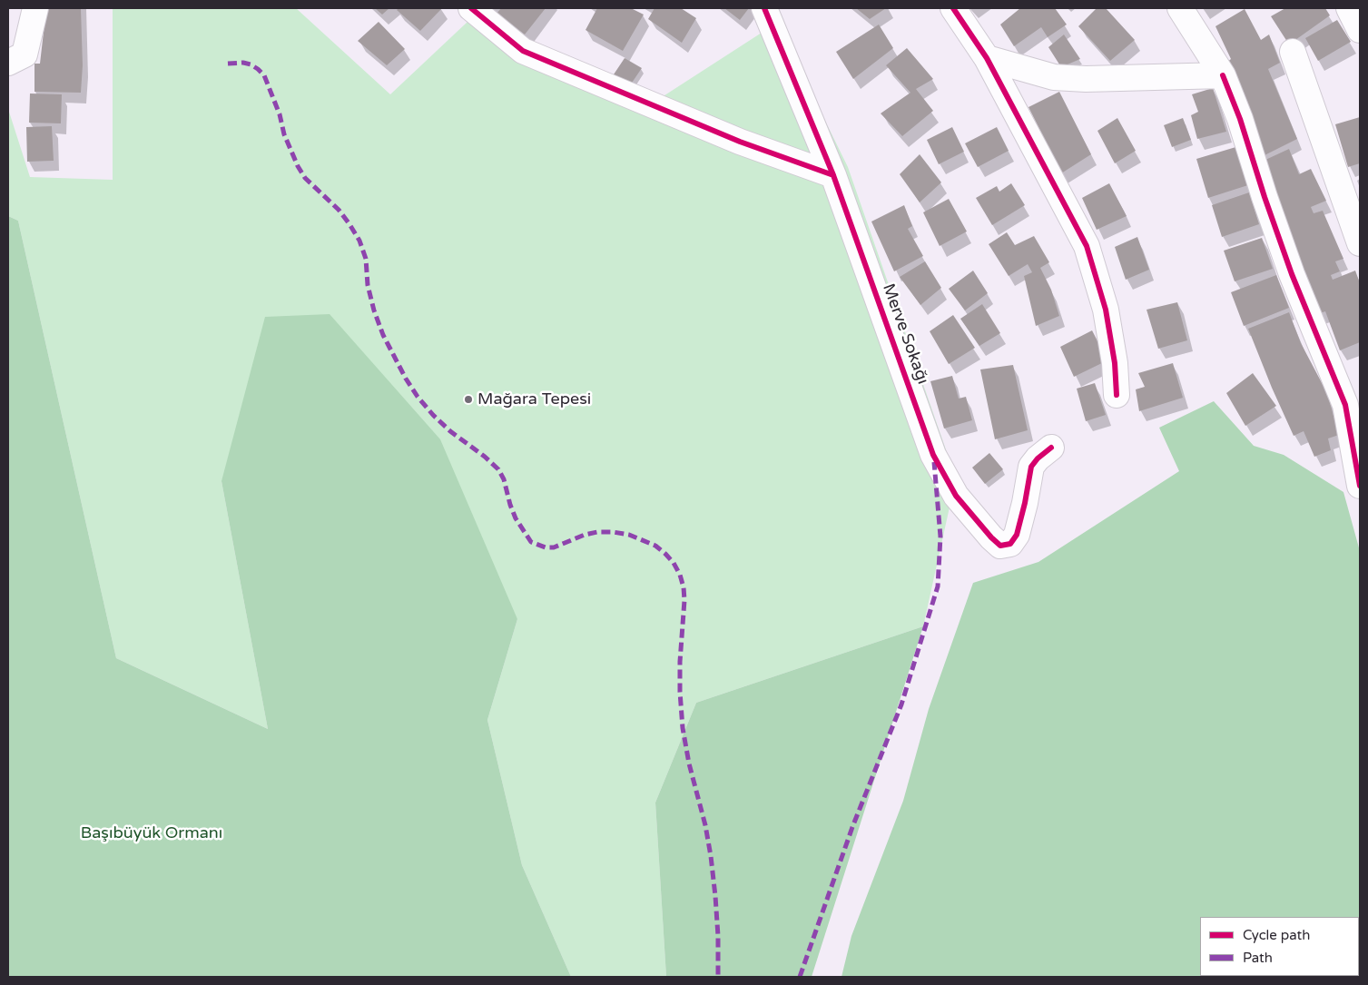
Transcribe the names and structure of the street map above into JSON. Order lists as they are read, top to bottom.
{
  "streets": {
    "street": ["Merve Sokağı"]
  },
  "parks": ["Başıbüyük Ormanı"],
  "places": ["Mağara Tepesi"],
  "legend": ["Cycle path", "Path"]
}
